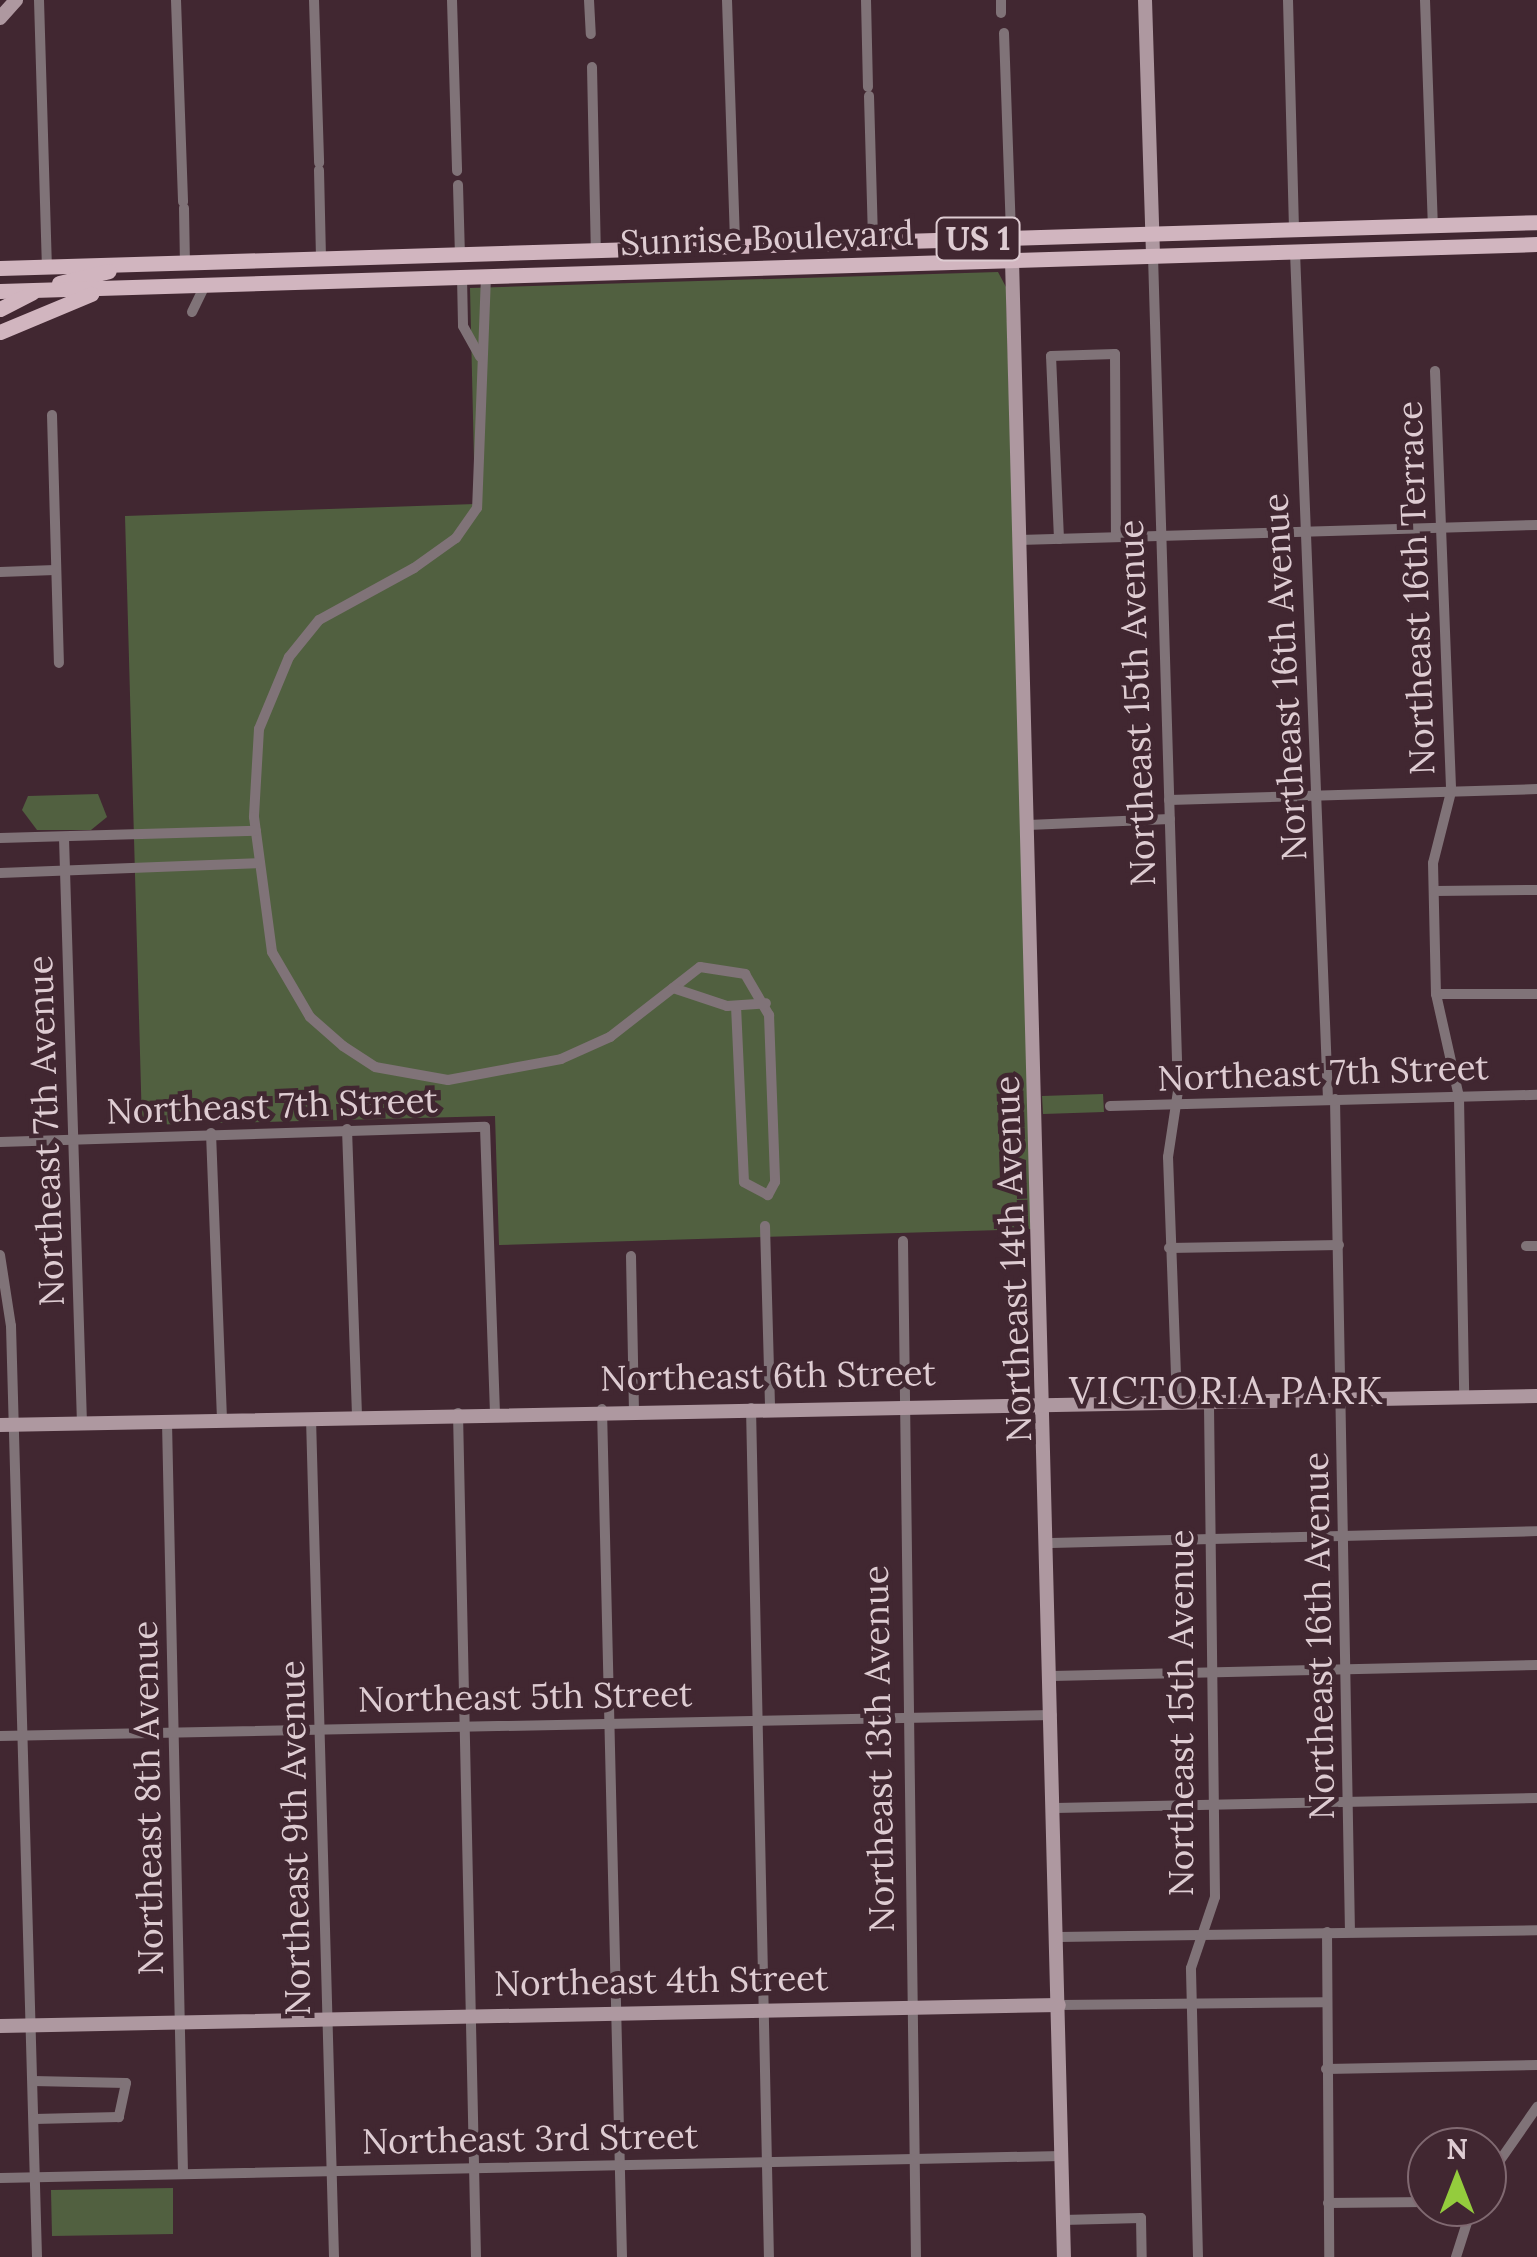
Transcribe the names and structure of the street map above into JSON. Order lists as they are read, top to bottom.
{
  "streets": {
    "main road": ["Sunrise Boulevard", "US 1"],
    "street": [
      "Northeast 16th Terrace",
      "Northeast 16th Avenue",
      "Northeast 15th Avenue",
      "Northeast 7th Street",
      "Northeast 7th Avenue",
      "Northeast 14th Avenue",
      "Northeast 6th Street",
      "Northeast 5th Street",
      "Northeast 13th Avenue",
      "Northeast 8th Avenue",
      "Northeast 9th Avenue",
      "Northeast 4th Street",
      "Northeast 3rd Street"
    ]
  },
  "crossings": [
    ["Sunrise Boulevard", "US 1"],
    ["Sunrise Boulevard", "Northeast 16th Avenue"],
    ["Sunrise Boulevard", "Northeast 15th Avenue"],
    ["Sunrise Boulevard", "Northeast 14th Avenue"],
    ["Northeast 16th Terrace", "Northeast 7th Street"],
    ["Northeast 16th Terrace", "Northeast 6th Street"],
    ["Northeast 16th Avenue", "Northeast 7th Street"],
    ["Northeast 16th Avenue", "Northeast 6th Street"],
    ["Northeast 15th Avenue", "Northeast 7th Street"],
    ["Northeast 15th Avenue", "Northeast 6th Street"],
    ["Northeast 15th Avenue", "Northeast 4th Street"],
    ["Northeast 7th Street", "Northeast 7th Avenue"],
    ["Northeast 7th Street", "Northeast 6th Street"],
    ["Northeast 7th Avenue", "Northeast 6th Street"],
    ["Northeast 14th Avenue", "Northeast 6th Street"],
    ["Northeast 14th Avenue", "Northeast 5th Street"],
    ["Northeast 14th Avenue", "Northeast 4th Street"],
    ["Northeast 14th Avenue", "Northeast 3rd Street"],
    ["Northeast 6th Street", "Northeast 13th Avenue"],
    ["Northeast 6th Street", "Northeast 8th Avenue"],
    ["Northeast 6th Street", "Northeast 9th Avenue"],
    ["Northeast 5th Street", "Northeast 13th Avenue"],
    ["Northeast 5th Street", "Northeast 8th Avenue"],
    ["Northeast 5th Street", "Northeast 9th Avenue"],
    ["Northeast 13th Avenue", "Northeast 4th Street"],
    ["Northeast 13th Avenue", "Northeast 3rd Street"],
    ["Northeast 8th Avenue", "Northeast 4th Street"],
    ["Northeast 8th Avenue", "Northeast 3rd Street"],
    ["Northeast 9th Avenue", "Northeast 4th Street"],
    ["Northeast 9th Avenue", "Northeast 3rd Street"]
  ],
  "districts": ["VICTORIA PARK"],
  "north": "top"
}
